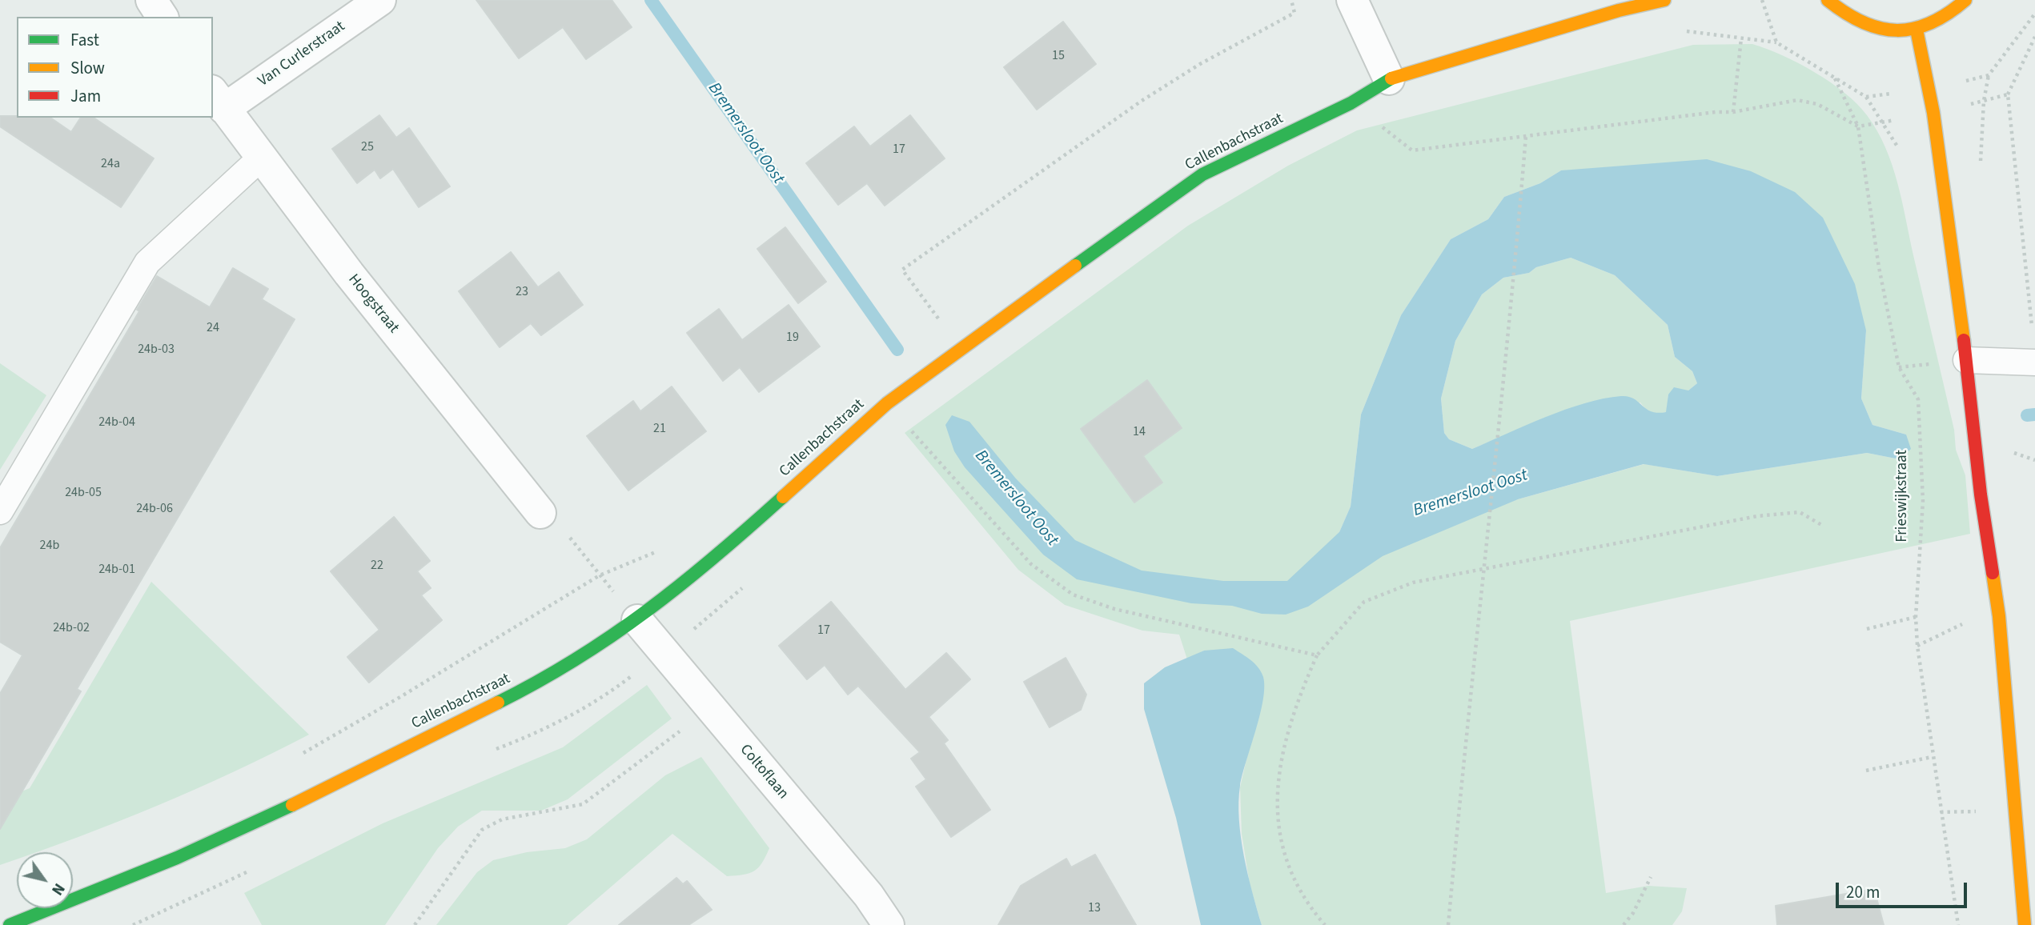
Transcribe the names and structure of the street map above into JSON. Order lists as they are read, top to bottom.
{
  "streets": {
    "street": [
      "Van Curlerstraat",
      "Callenbachstraat",
      "Hoogstraat",
      "Coltoflaan"
    ],
    "path": ["Frieswijkstraat"]
  },
  "crossings": [
    ["Van Curlerstraat", "Hoogstraat"],
    ["Callenbachstraat", "Coltoflaan"]
  ],
  "water": ["Bremersloot Oost"],
  "house_numbers": [
    "15",
    "25",
    "17",
    "24a",
    "23",
    "24",
    "19",
    "24b-03",
    "24b-04",
    "21",
    "14",
    "24b-05",
    "24b-06",
    "24b",
    "22",
    "24b-01",
    "24b-02",
    "17",
    "13"
  ],
  "legend": ["Fast", "Slow", "Jam"],
  "scale_bar": "20 m",
  "north": "bottom right"
}
